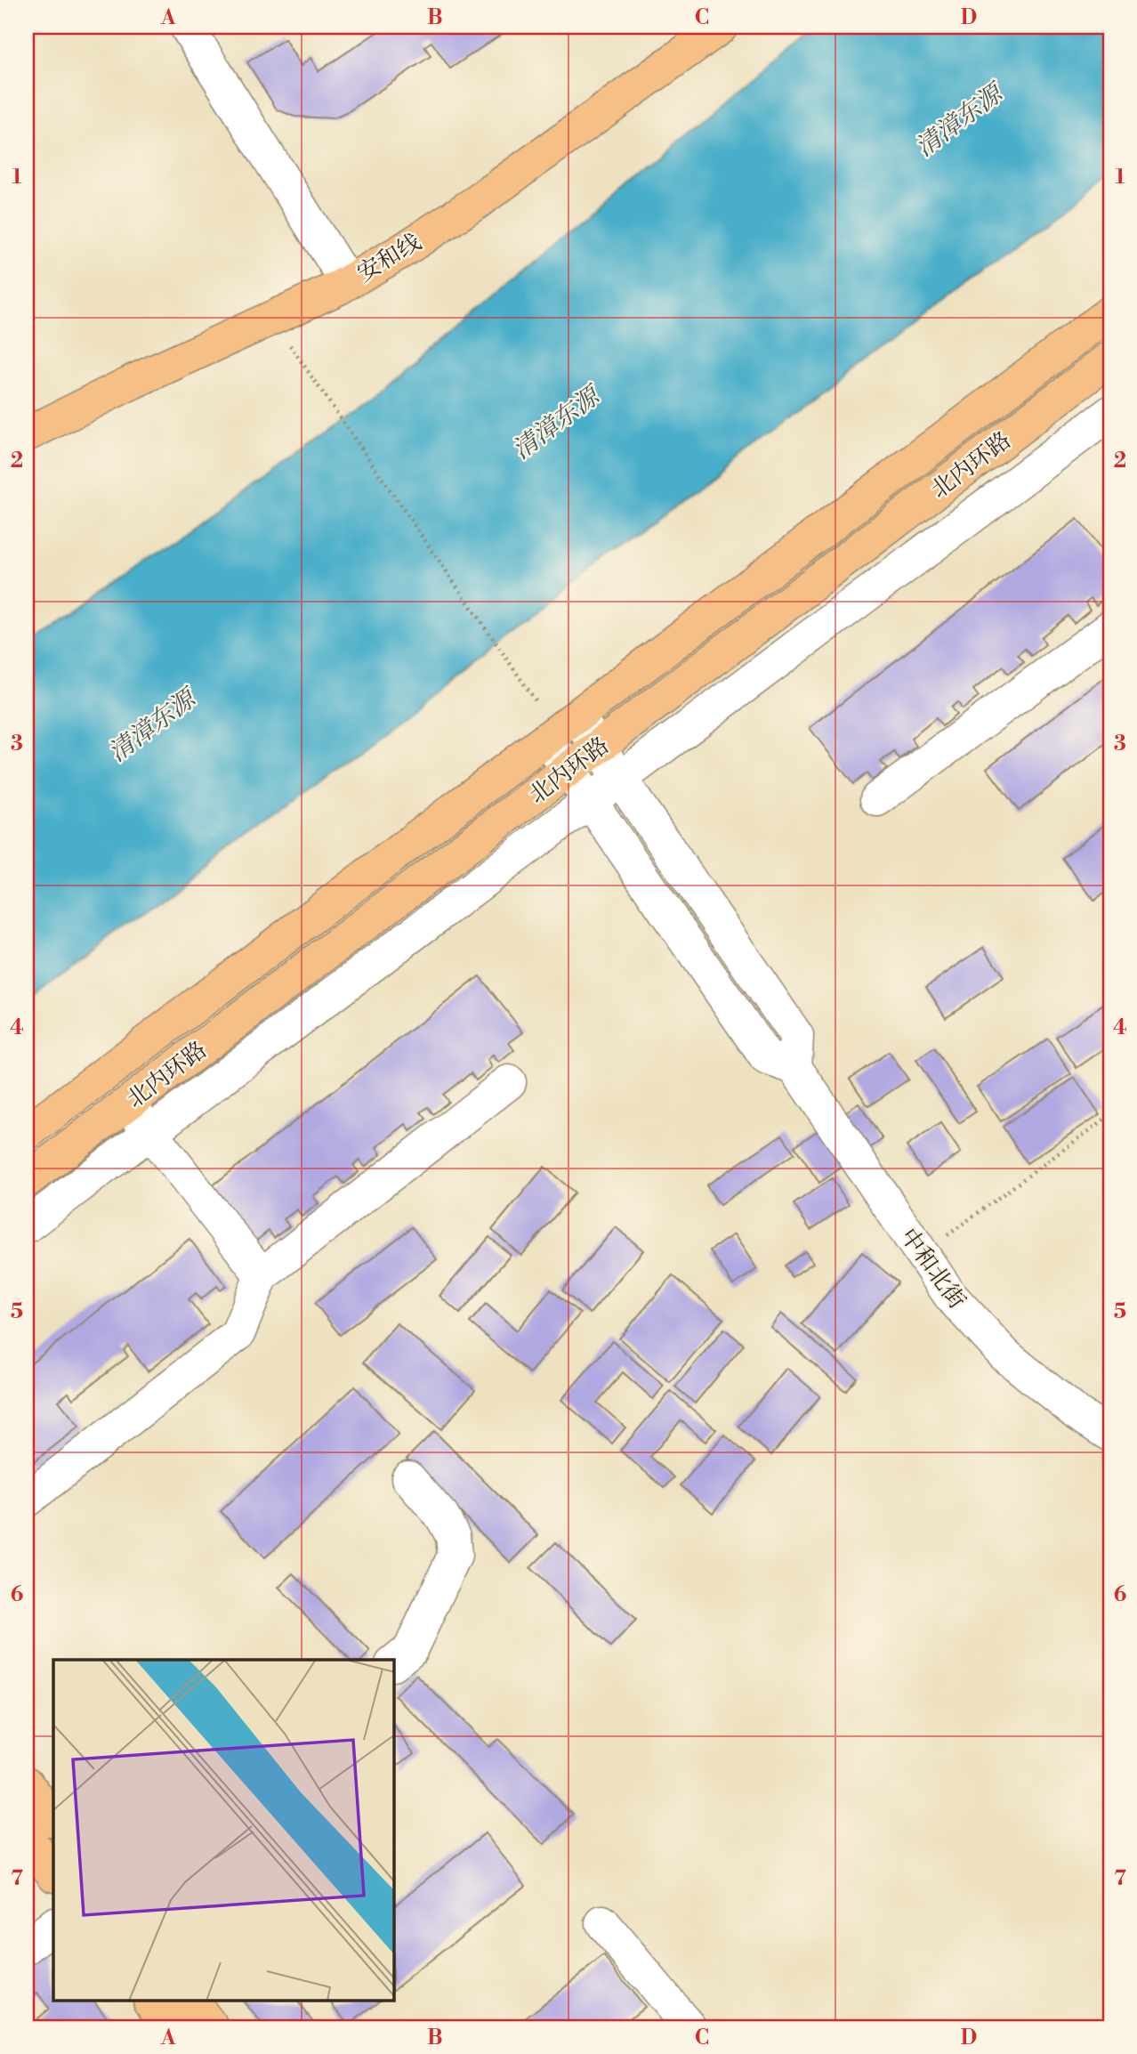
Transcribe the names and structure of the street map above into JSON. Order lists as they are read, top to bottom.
{
  "streets": {
    "main road": ["安和线", "北内环路"],
    "street": ["中和北街"]
  },
  "water": ["清漳东源"],
  "grid": {
    "columns": [
      "A",
      "B",
      "C",
      "D"
    ],
    "rows": [
      "1",
      "2",
      "3",
      "4",
      "5",
      "6",
      "7"
    ]
  }
}
